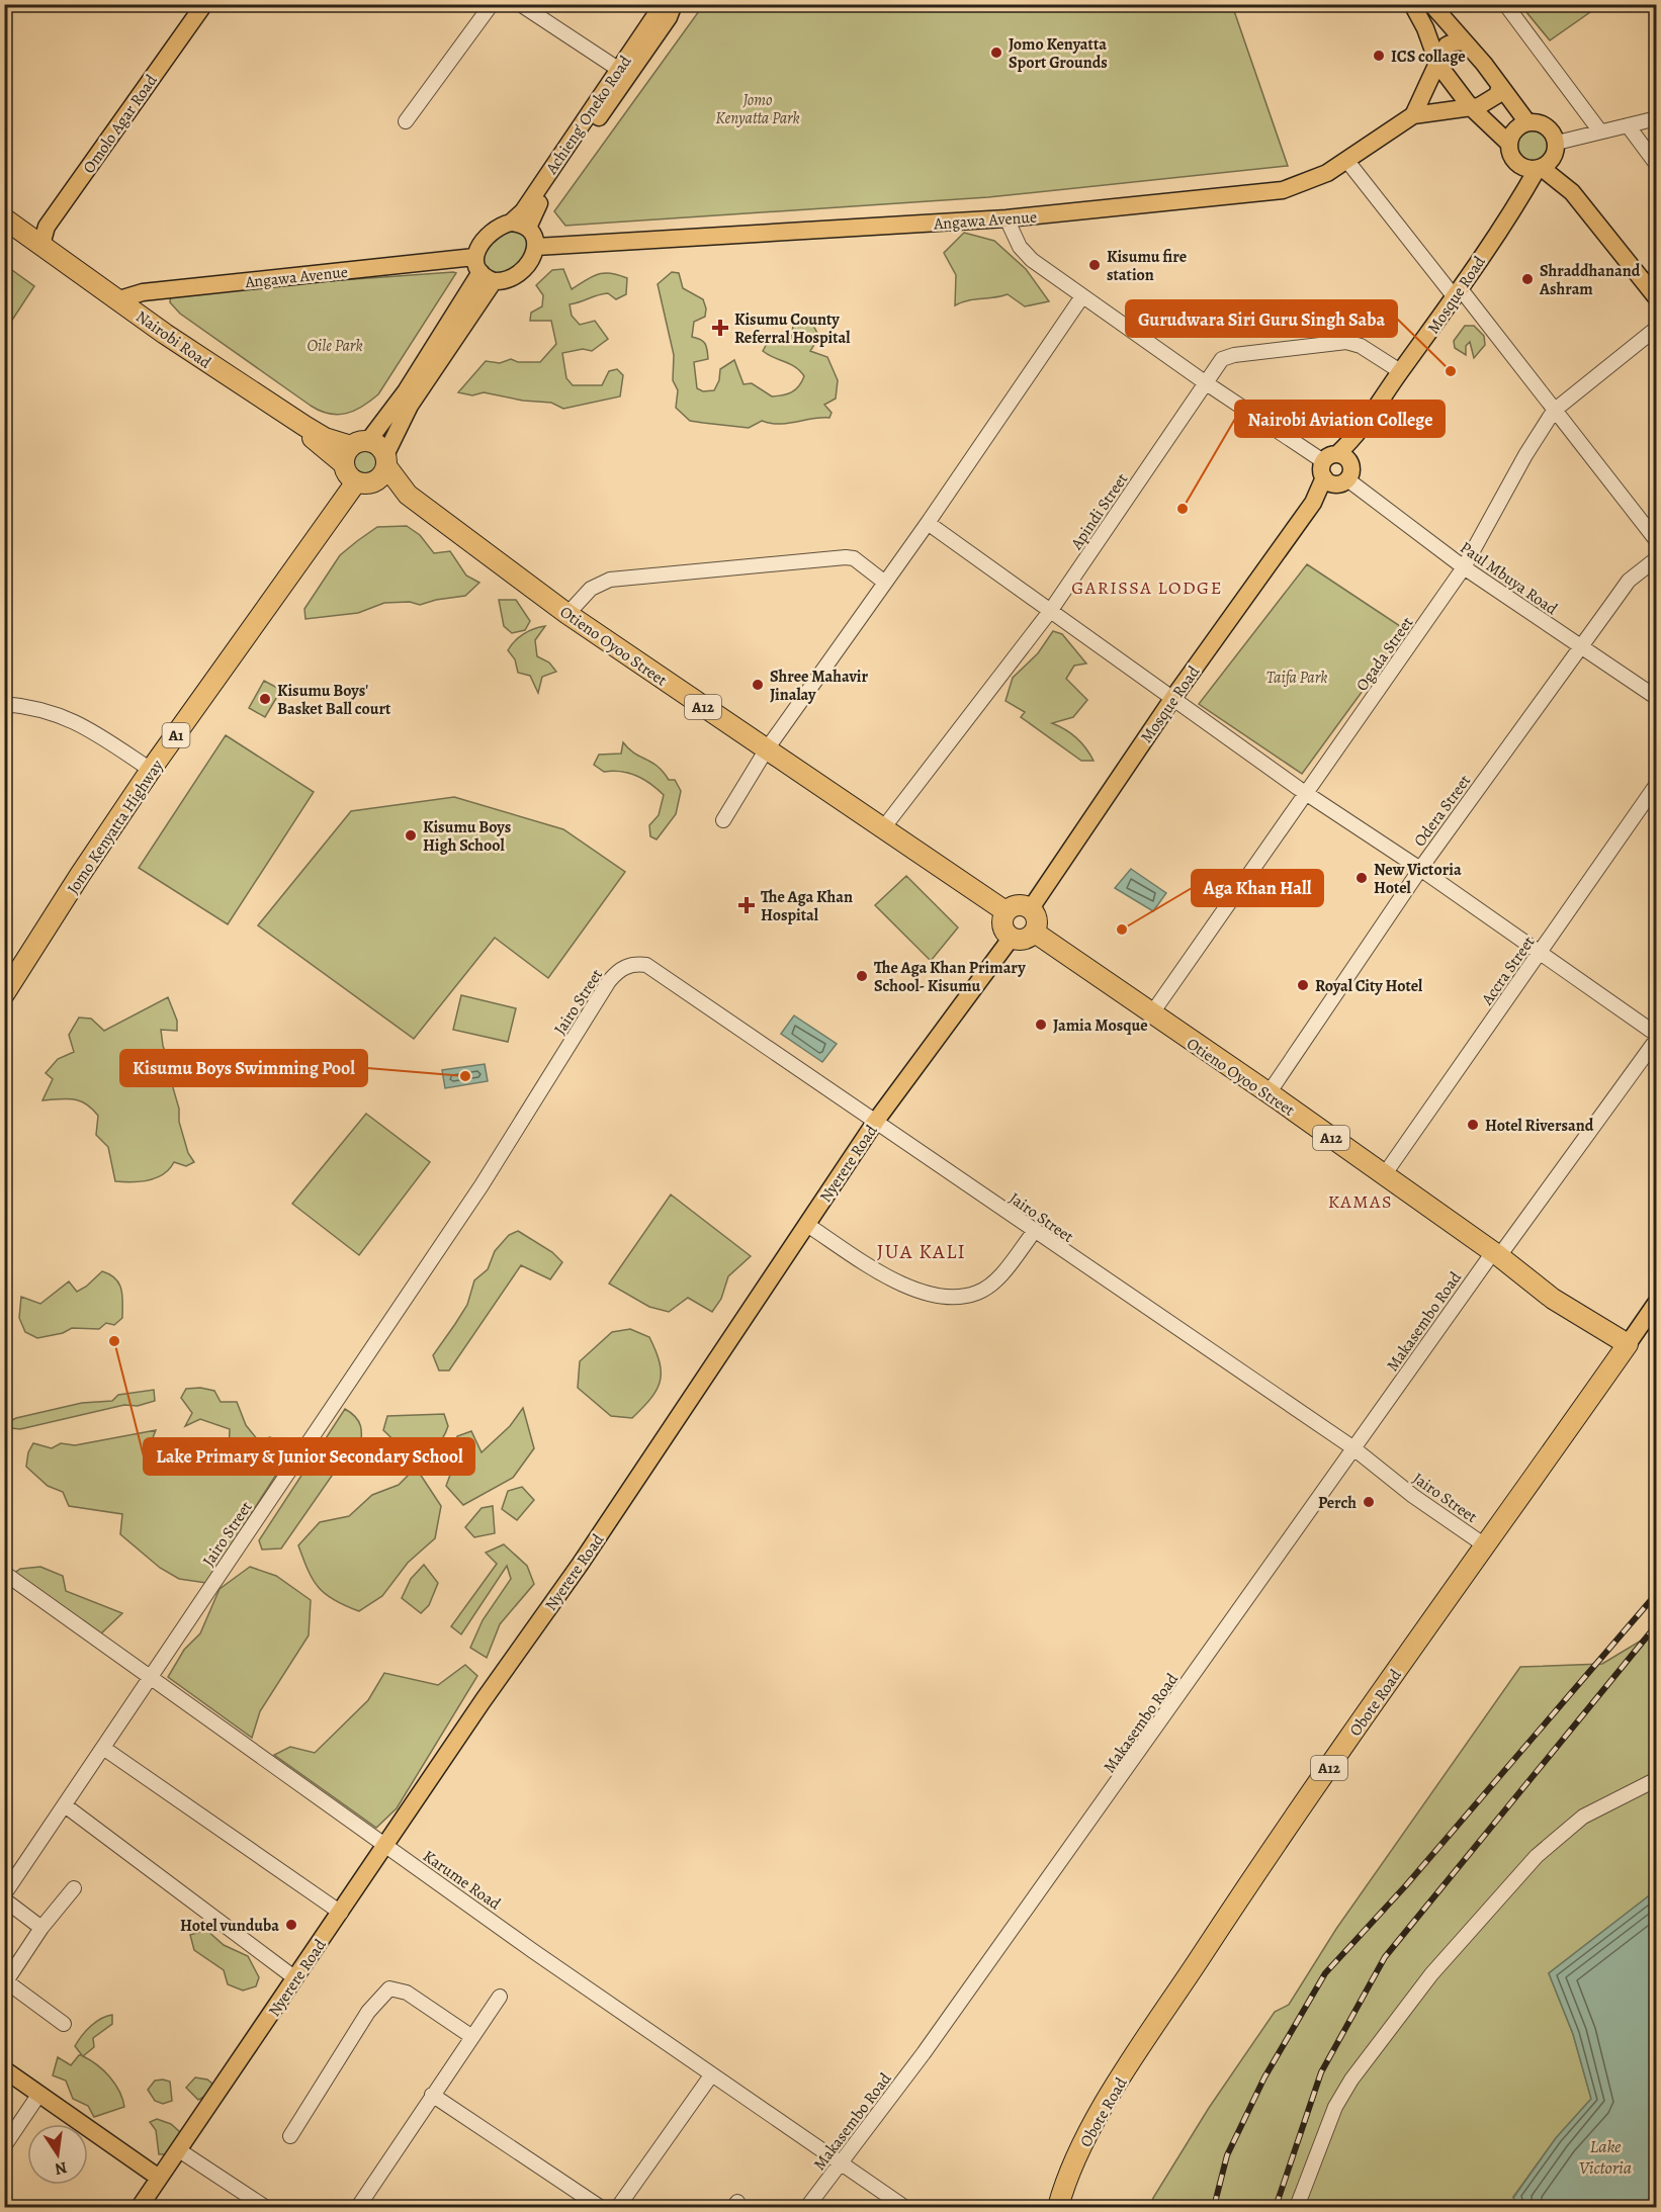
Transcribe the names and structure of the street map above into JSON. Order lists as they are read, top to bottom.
{
  "streets": {
    "highway": [
      "Nairobi Road",
      "Otieno Oyoo Street",
      "A12",
      "A1",
      "Jomo Kenyatta Highway",
      "Obote Road"
    ],
    "main road": [
      "Achieng' Oneko Road",
      "Omolo Agar Road",
      "Angawa Avenue",
      "Mosque Road",
      "Nyerere Road"
    ],
    "street": [
      "Apindi Street",
      "Paul Mbuya Road",
      "Ogada Street",
      "Odera Street",
      "Accra Street",
      "Jairo Street",
      "Makasembo Road",
      "Karume Road"
    ]
  },
  "crossings": [
    ["Achieng' Oneko Road", "Angawa Avenue"],
    ["Omolo Agar Road", "Nairobi Road"],
    ["Angawa Avenue", "Nairobi Road"],
    ["Angawa Avenue", "Paul Mbuya Road"],
    ["Mosque Road", "Apindi Street"],
    ["Mosque Road", "Paul Mbuya Road"],
    ["Mosque Road", "Otieno Oyoo Street"],
    ["Mosque Road", "Nyerere Road"],
    ["Nairobi Road", "Jomo Kenyatta Highway"],
    ["Apindi Street", "Paul Mbuya Road"],
    ["Apindi Street", "Otieno Oyoo Street"],
    ["Paul Mbuya Road", "Ogada Street"],
    ["Paul Mbuya Road", "Odera Street"],
    ["Otieno Oyoo Street", "Ogada Street"],
    ["Otieno Oyoo Street", "Odera Street"],
    ["Otieno Oyoo Street", "Accra Street"],
    ["Otieno Oyoo Street", "Nyerere Road"],
    ["Otieno Oyoo Street", "Makasembo Road"],
    ["Otieno Oyoo Street", "Obote Road"],
    ["Jairo Street", "Nyerere Road"],
    ["Jairo Street", "Makasembo Road"],
    ["Jairo Street", "Obote Road"],
    ["Jairo Street", "Karume Road"],
    ["Nyerere Road", "Karume Road"],
    ["Makasembo Road", "Karume Road"]
  ],
  "districts": ["GARISSA LODGE", "KAMAS", "JUA KALI"],
  "water": ["Lake Victoria"],
  "parks": ["Jomo Kenyatta Park", "Oile Park", "Taifa Park"],
  "places": {
    "other": [
      "Jomo Kenyatta Sport Grounds",
      "ICS collage",
      "Kisumu fire station",
      "Shraddhanand Ashram",
      "Gurudwara Siri Guru Singh Saba",
      "Nairobi Aviation College",
      "Shree Mahavir Jinalay",
      "Kisumu Boys' Basket Ball court",
      "Kisumu Boys High School",
      "New Victoria Hotel",
      "Aga Khan Hall",
      "The Aga Khan Primary School- Kisumu",
      "Royal City Hotel",
      "Jamia Mosque",
      "Kisumu Boys Swimming Pool",
      "Hotel Riversand",
      "Lake Primary & Junior Secondary School",
      "Perch",
      "Hotel vunduba"
    ],
    "health": ["Kisumu County Referral Hospital", "The Aga Khan Hospital"]
  },
  "north": "bottom"
}
